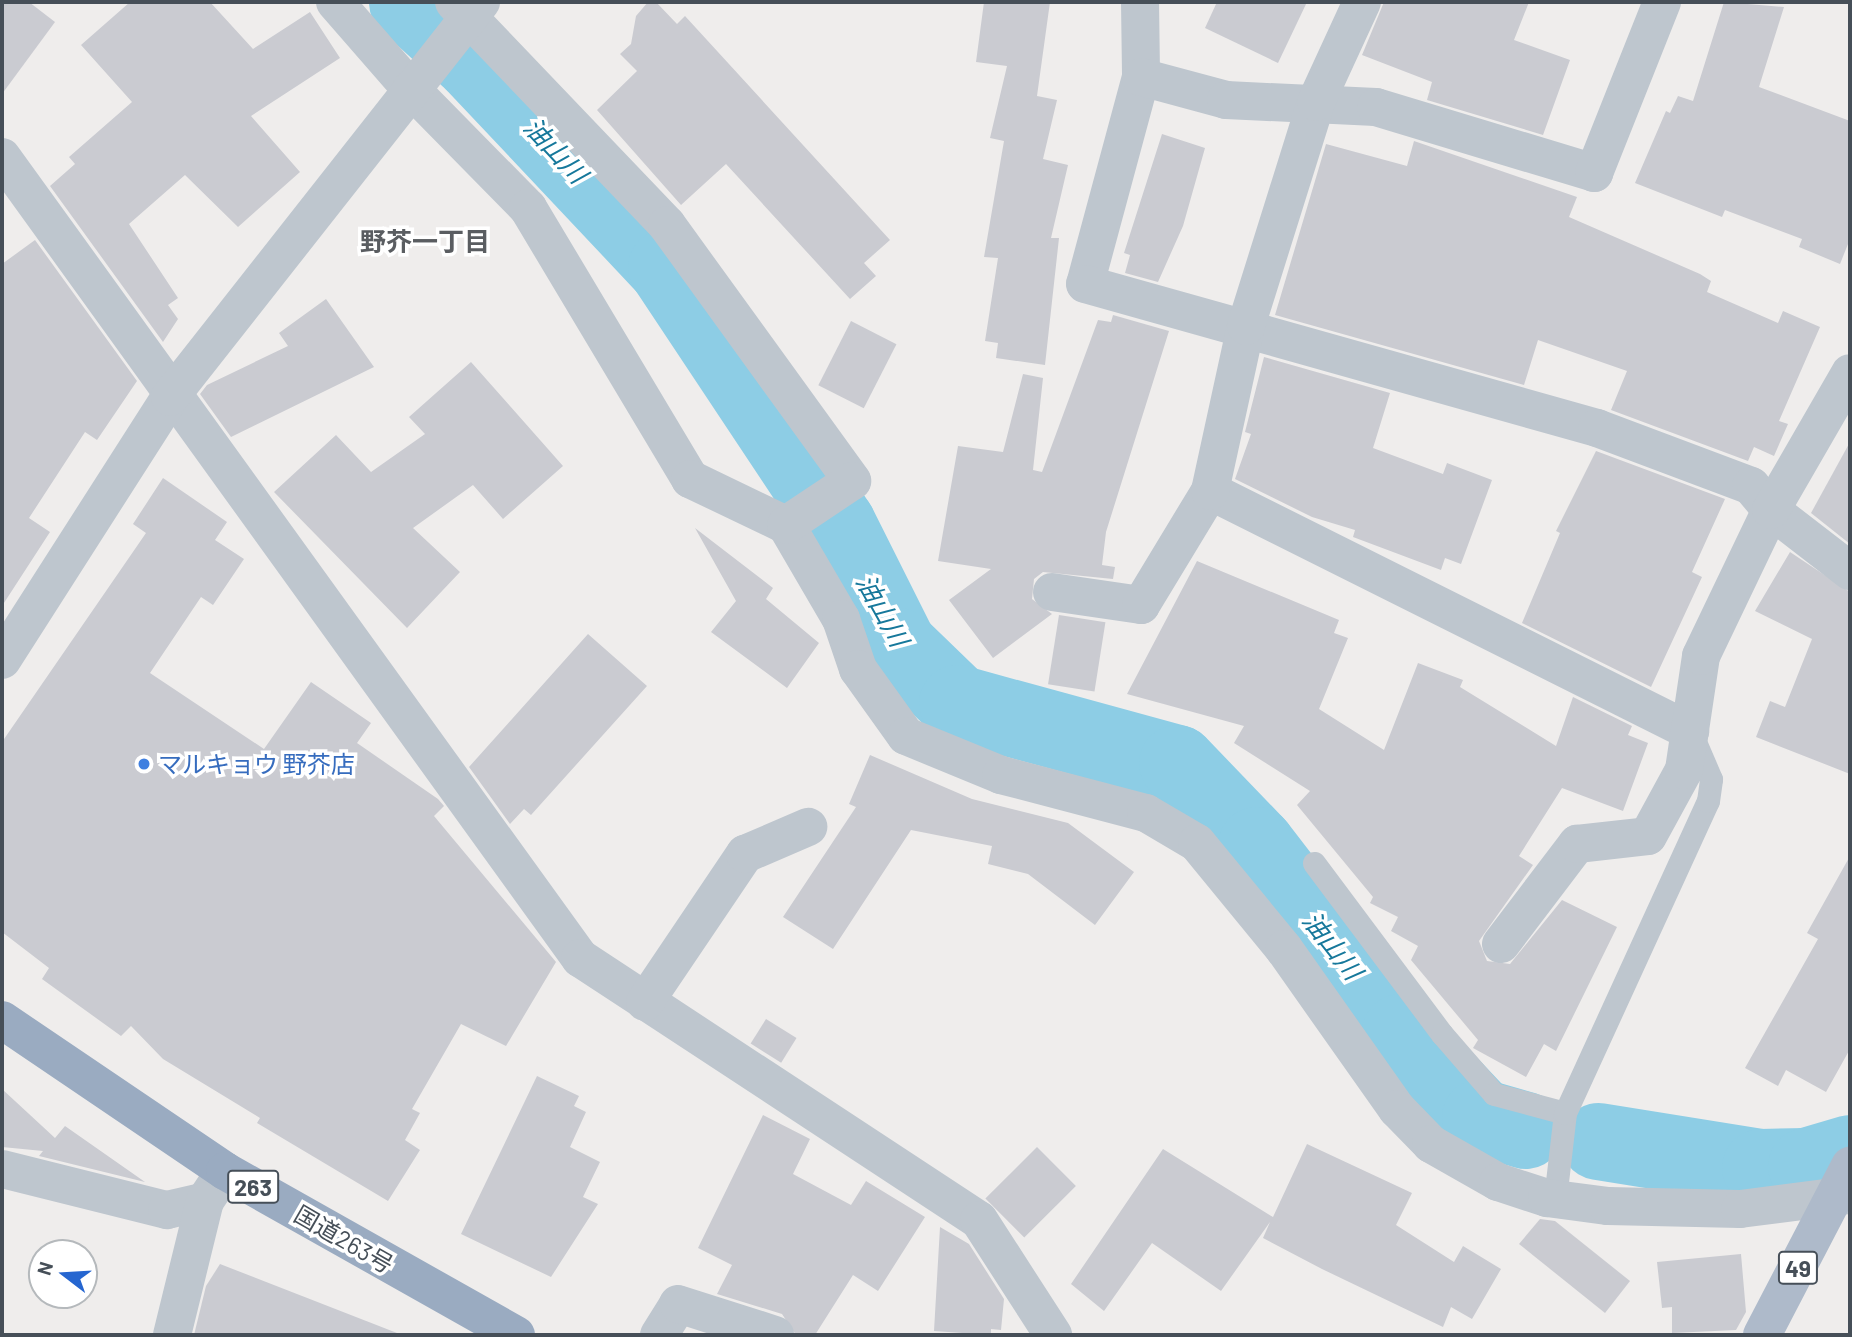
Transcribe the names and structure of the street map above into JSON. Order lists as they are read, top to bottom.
{
  "streets": {
    "highway": ["263", "国道263号"],
    "main road": ["49"]
  },
  "districts": ["野芥一丁目"],
  "water": ["油山川"],
  "places": ["マルキョウ 野芥店"],
  "north": "left"
}
